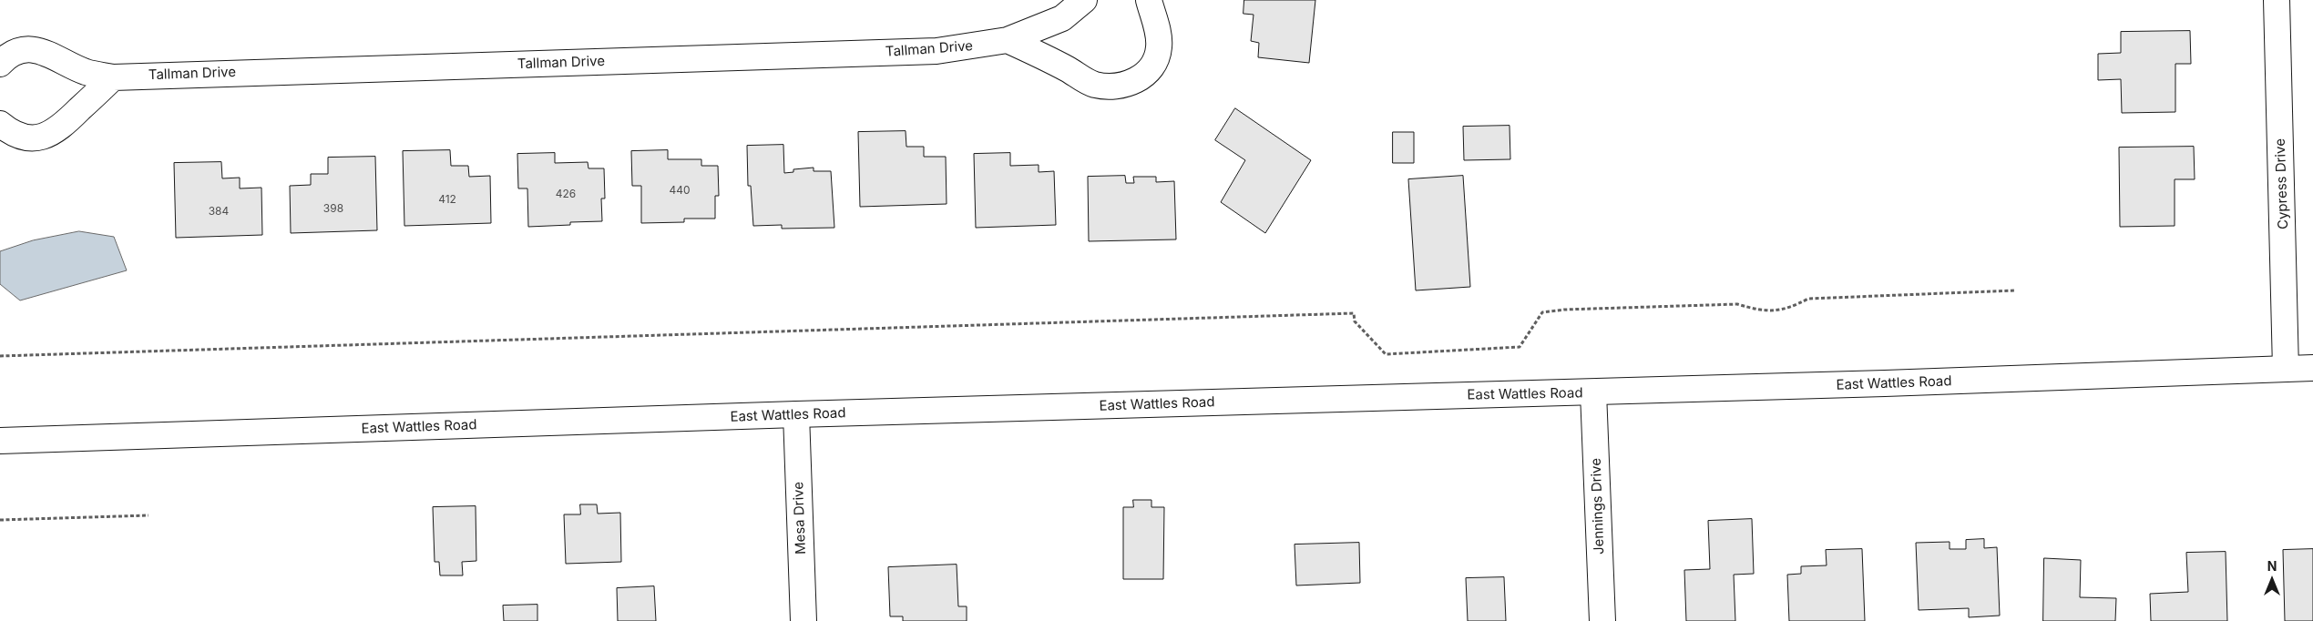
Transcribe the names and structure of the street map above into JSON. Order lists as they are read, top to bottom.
{
  "streets": {
    "main road": [
      "Tallman Drive",
      "Cypress Drive",
      "East Wattles Road",
      "Jennings Drive",
      "Mesa Drive"
    ]
  },
  "crossings": [
    ["Cypress Drive", "East Wattles Road"],
    ["East Wattles Road", "Jennings Drive"],
    ["East Wattles Road", "Mesa Drive"]
  ],
  "house_numbers": [
    "440",
    "426",
    "412",
    "398",
    "384"
  ],
  "north": "top"
}
